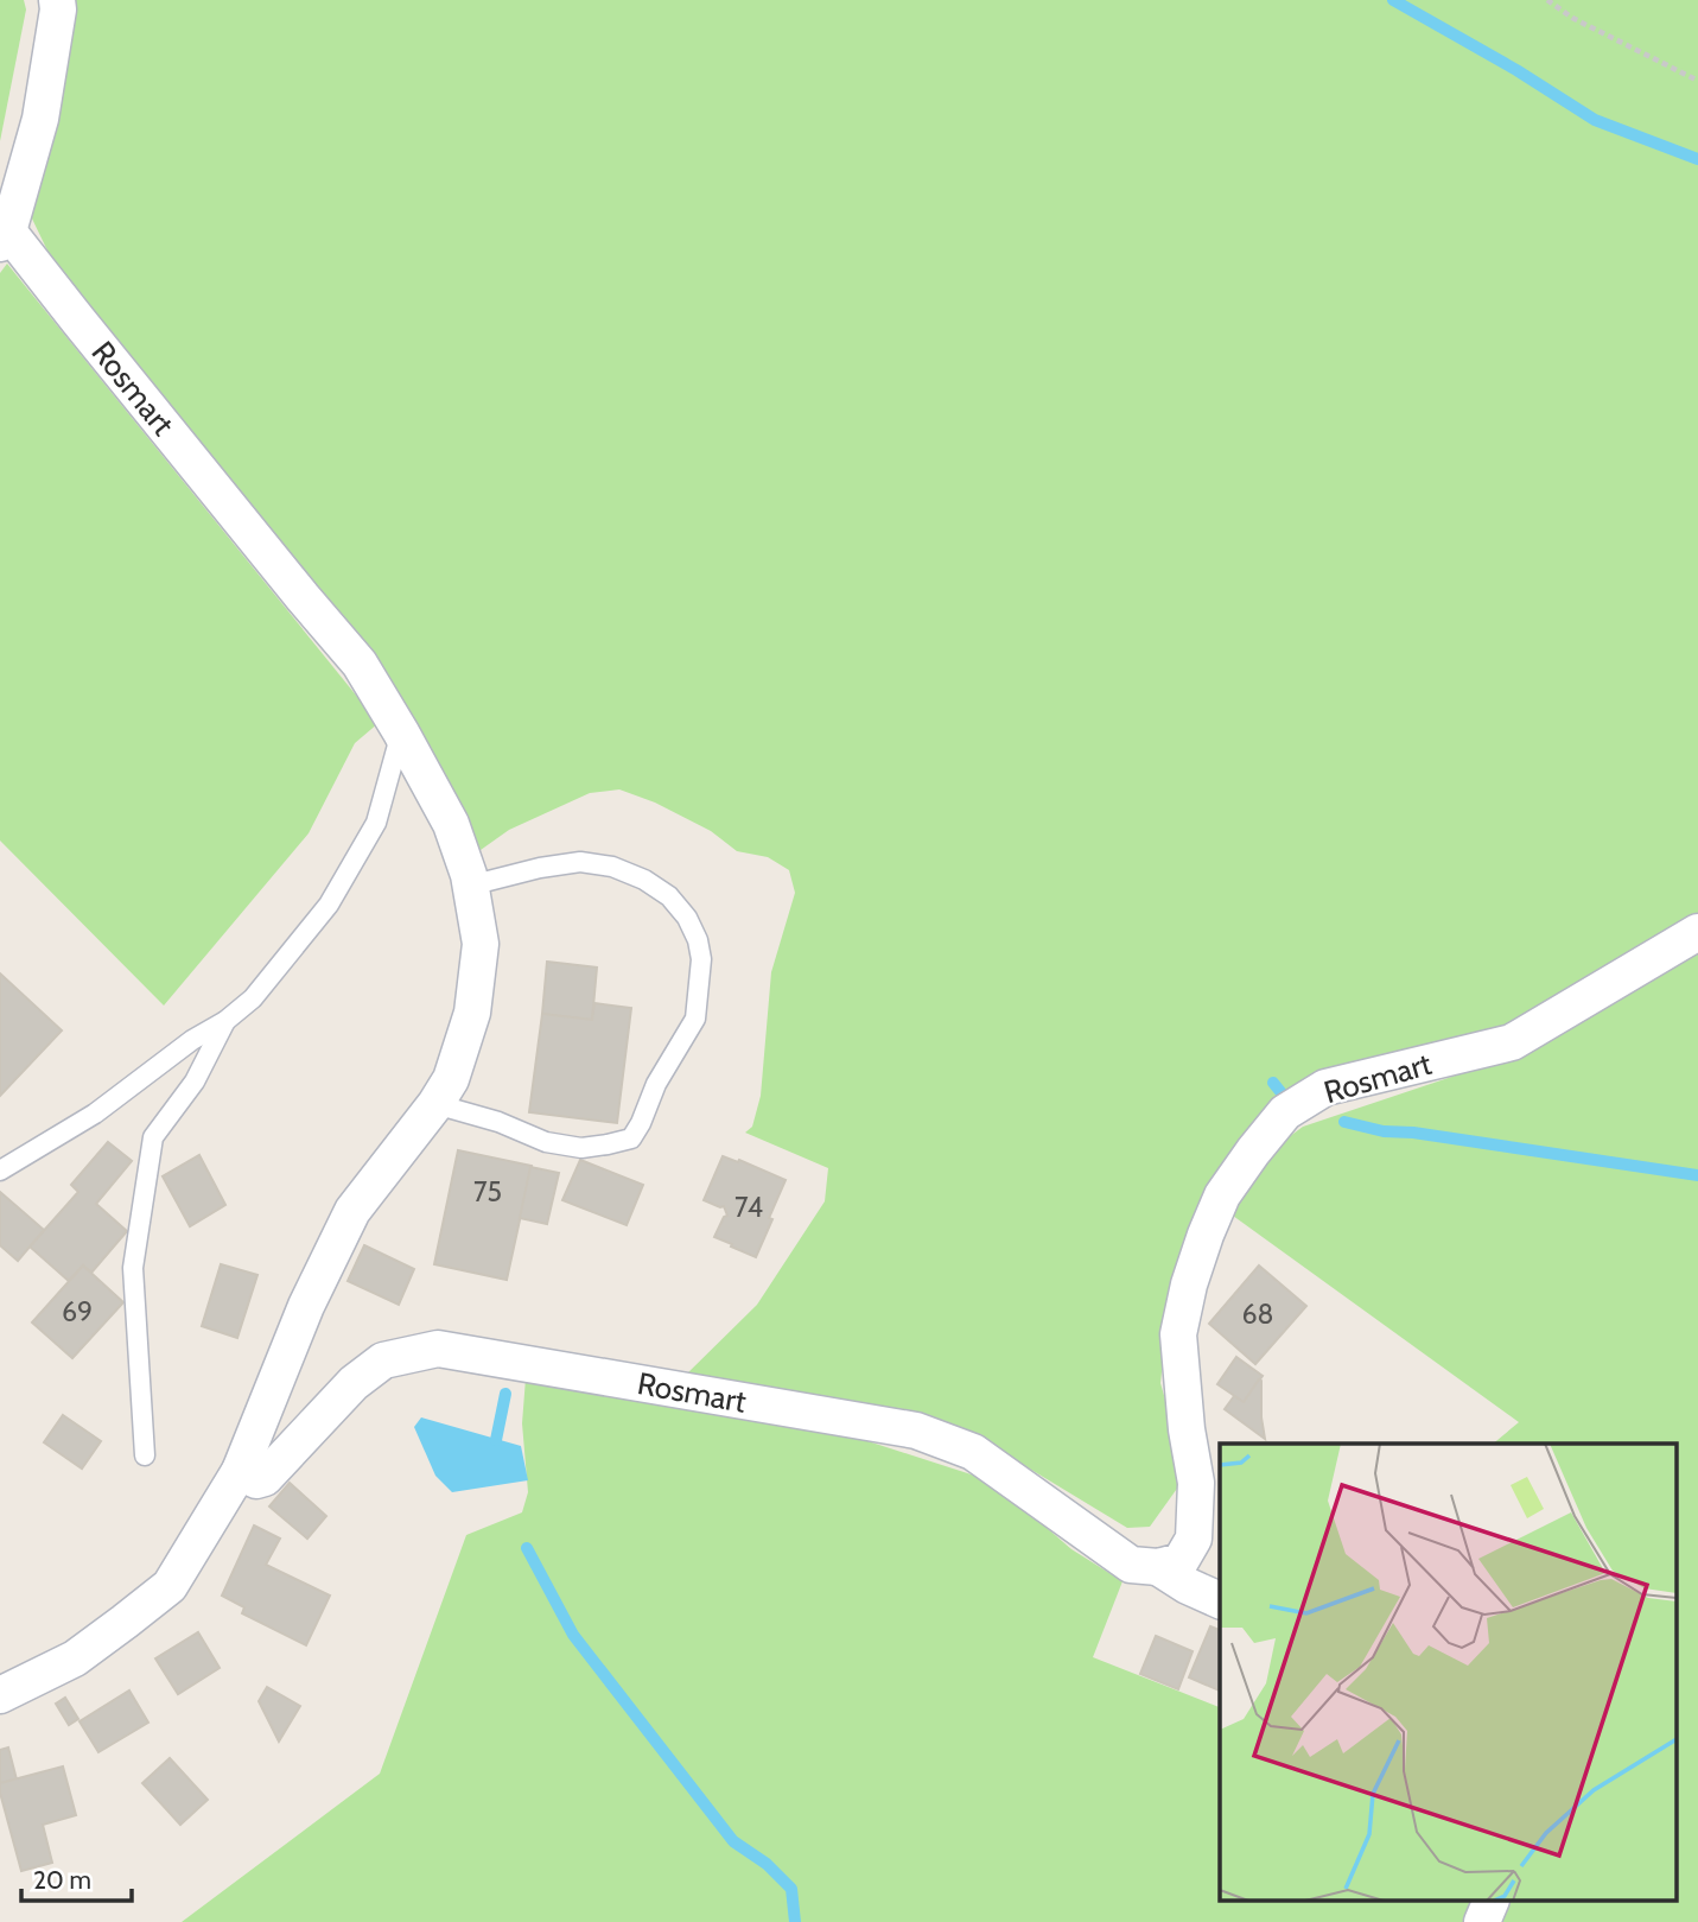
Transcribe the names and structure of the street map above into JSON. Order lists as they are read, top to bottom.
{
  "streets": {
    "street": ["Rosmart"]
  },
  "house_numbers": [
    "75",
    "74",
    "69",
    "68"
  ],
  "scale_bar": "20 m"
}
